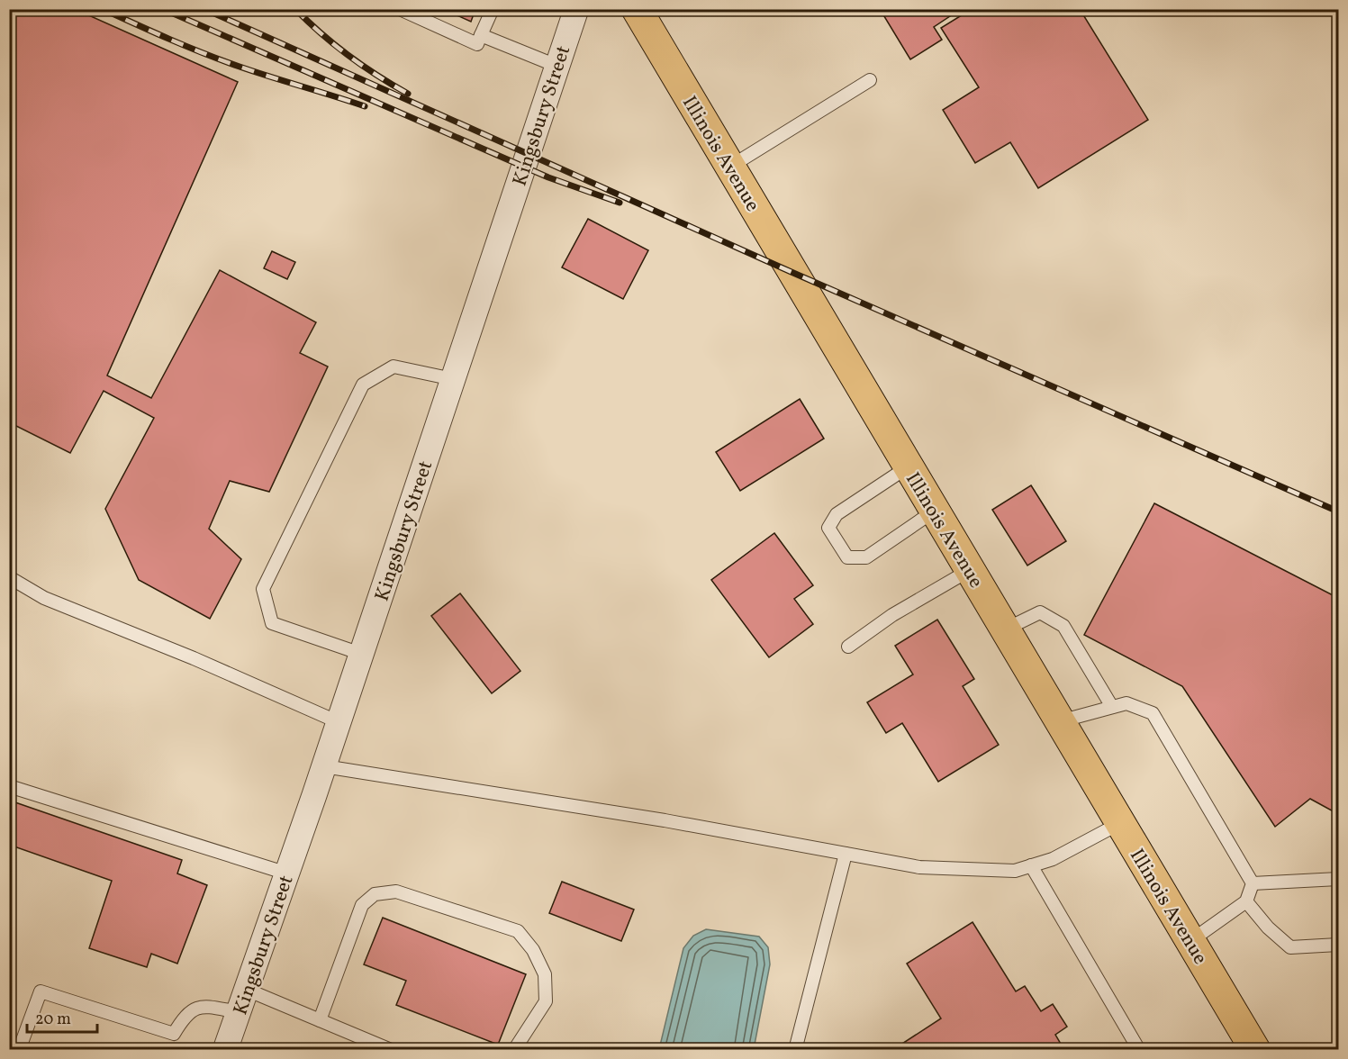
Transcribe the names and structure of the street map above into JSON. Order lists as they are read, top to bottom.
{
  "streets": {
    "main road": ["Illinois Avenue"],
    "street": ["Kingsbury Street"]
  },
  "scale_bar": "20 m"
}
